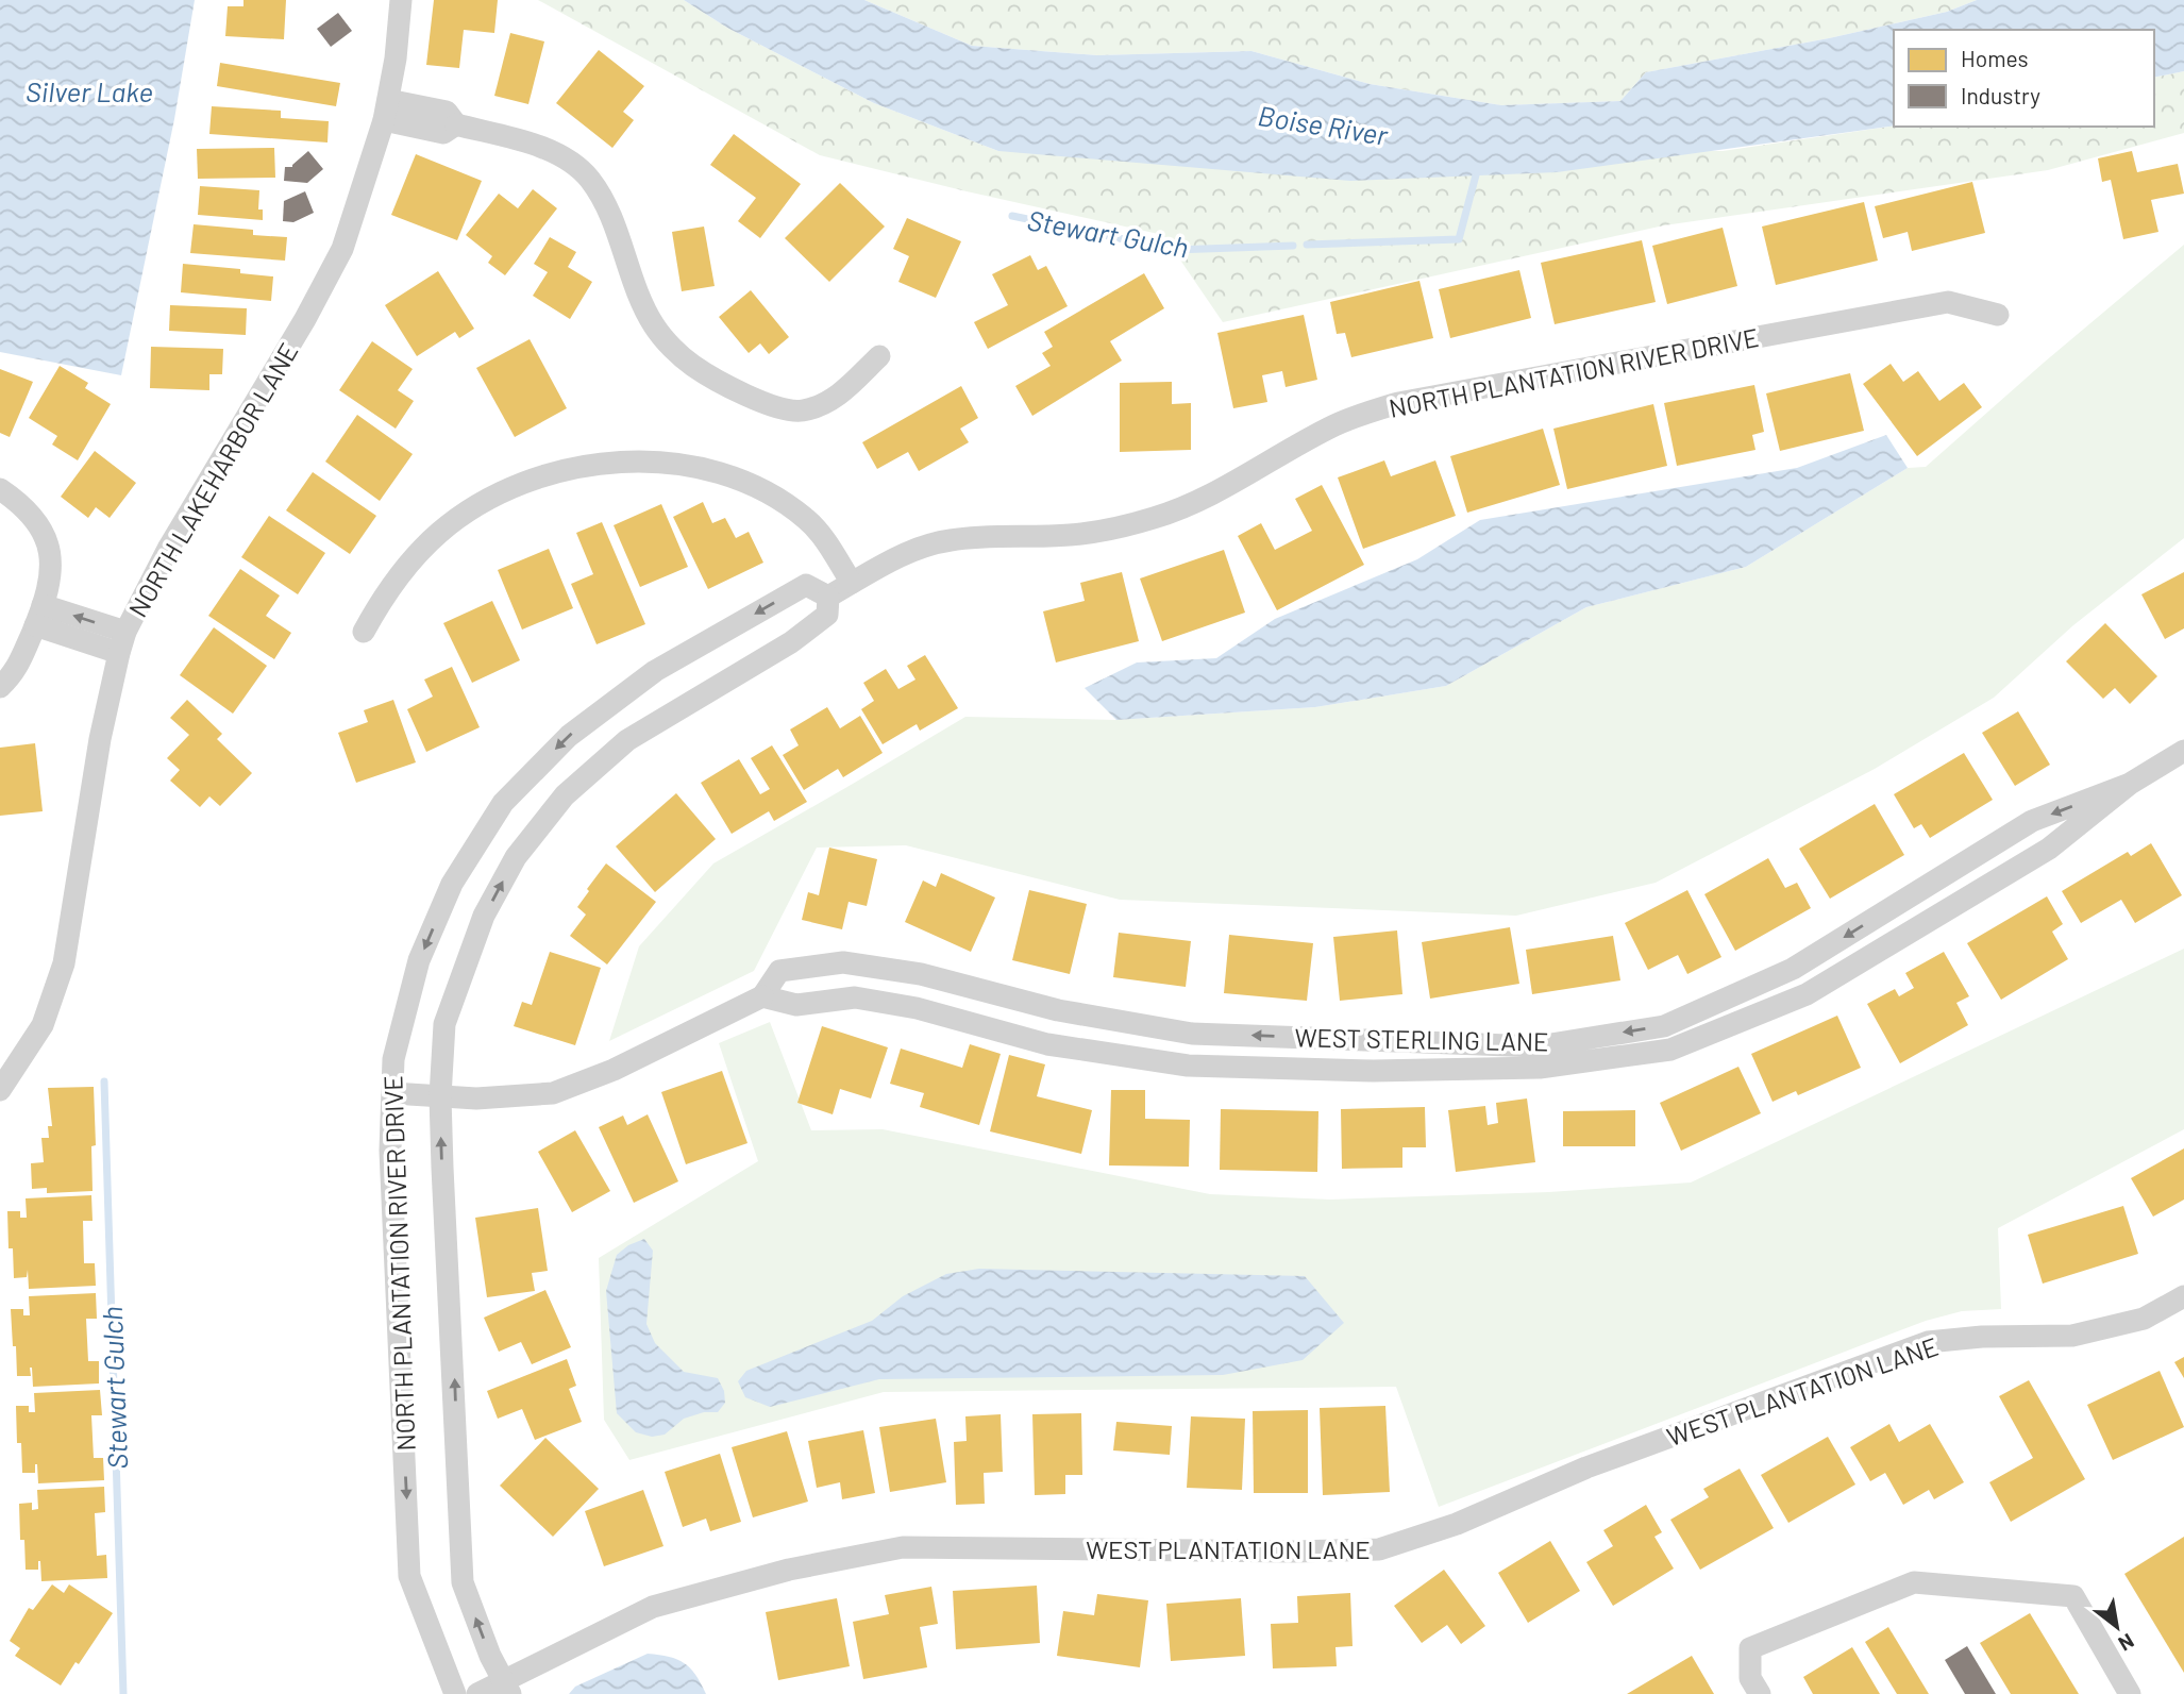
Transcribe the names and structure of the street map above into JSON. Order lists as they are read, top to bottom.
{
  "streets": {
    "street": [
      "NORTH PLANTATION RIVER DRIVE",
      "NORTH LAKEHARBOR LANE",
      "WEST STERLING LANE",
      "WEST PLANTATION LANE"
    ]
  },
  "crossings": [
    ["NORTH PLANTATION RIVER DRIVE", "WEST STERLING LANE"],
    ["NORTH PLANTATION RIVER DRIVE", "WEST PLANTATION LANE"]
  ],
  "water": ["Silver Lake", "Boise River", "Stewart Gulch"],
  "legend": ["Homes", "Industry"],
  "north": "bottom right"
}
